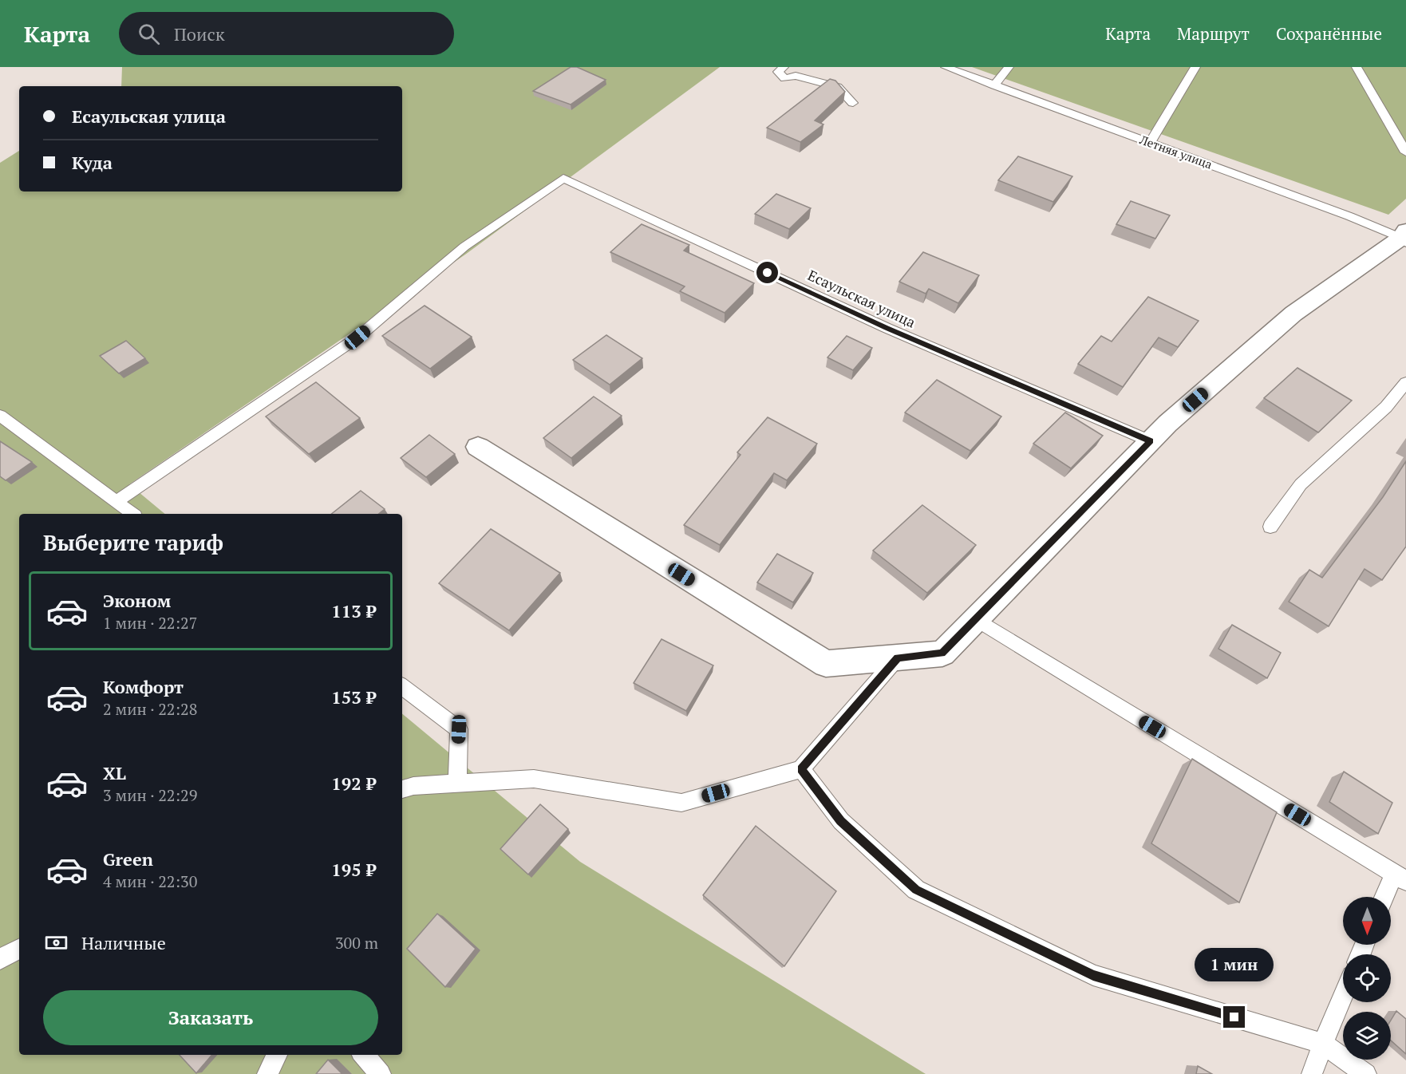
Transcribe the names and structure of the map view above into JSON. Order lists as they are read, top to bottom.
{
  "streets": {
    "lane": ["Летняя улица", "Есаульская улица"]
  },
  "north": "bottom",
  "page": {
    "header": "Карта",
    "search": "Поиск",
    "nav": ["Карта", "Маршрут", "Сохранённые"],
    "banner": ["Есаульская улица", "Куда"],
    "heading": "Выберите тариф",
    "list": [
      {
        "name": "Эконом",
        "note": "1 мин · 22:27",
        "value": "113 ₽"
      },
      {
        "name": "Комфорт",
        "note": "2 мин · 22:28",
        "value": "153 ₽"
      },
      {
        "name": "XL",
        "note": "3 мин · 22:29",
        "value": "192 ₽"
      },
      {
        "name": "Green",
        "note": "4 мин · 22:30",
        "value": "195 ₽"
      }
    ],
    "pay": ["Наличные", "300 m"],
    "bubble": "1 мин",
    "buttons": "Заказать"
  }
}
